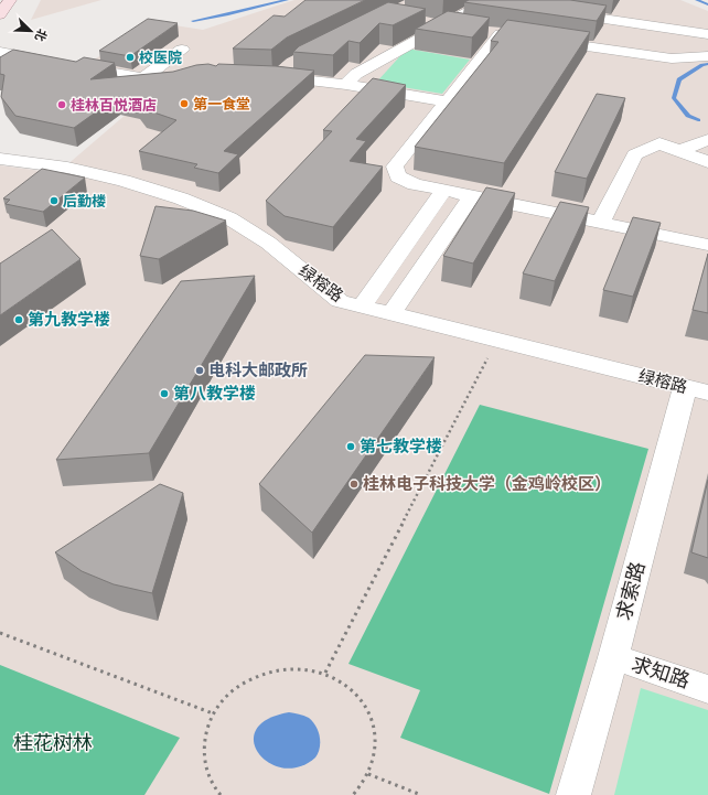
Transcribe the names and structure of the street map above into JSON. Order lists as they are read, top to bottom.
{
  "streets": {
    "street": ["绿榕路", "求索路", "求知路"]
  },
  "crossings": [
    ["绿榕路", "求索路"],
    ["求索路", "求知路"]
  ],
  "parks": ["桂花树林"],
  "places": [
    "校医院",
    "第一食堂",
    "桂林百悦酒店",
    "后勤楼",
    "第九教学楼",
    "电科大邮政所",
    "第八教学楼",
    "第七教学楼",
    "桂林电子科技大学（金鸡岭校区）"
  ],
  "north": "bottom right"
}
